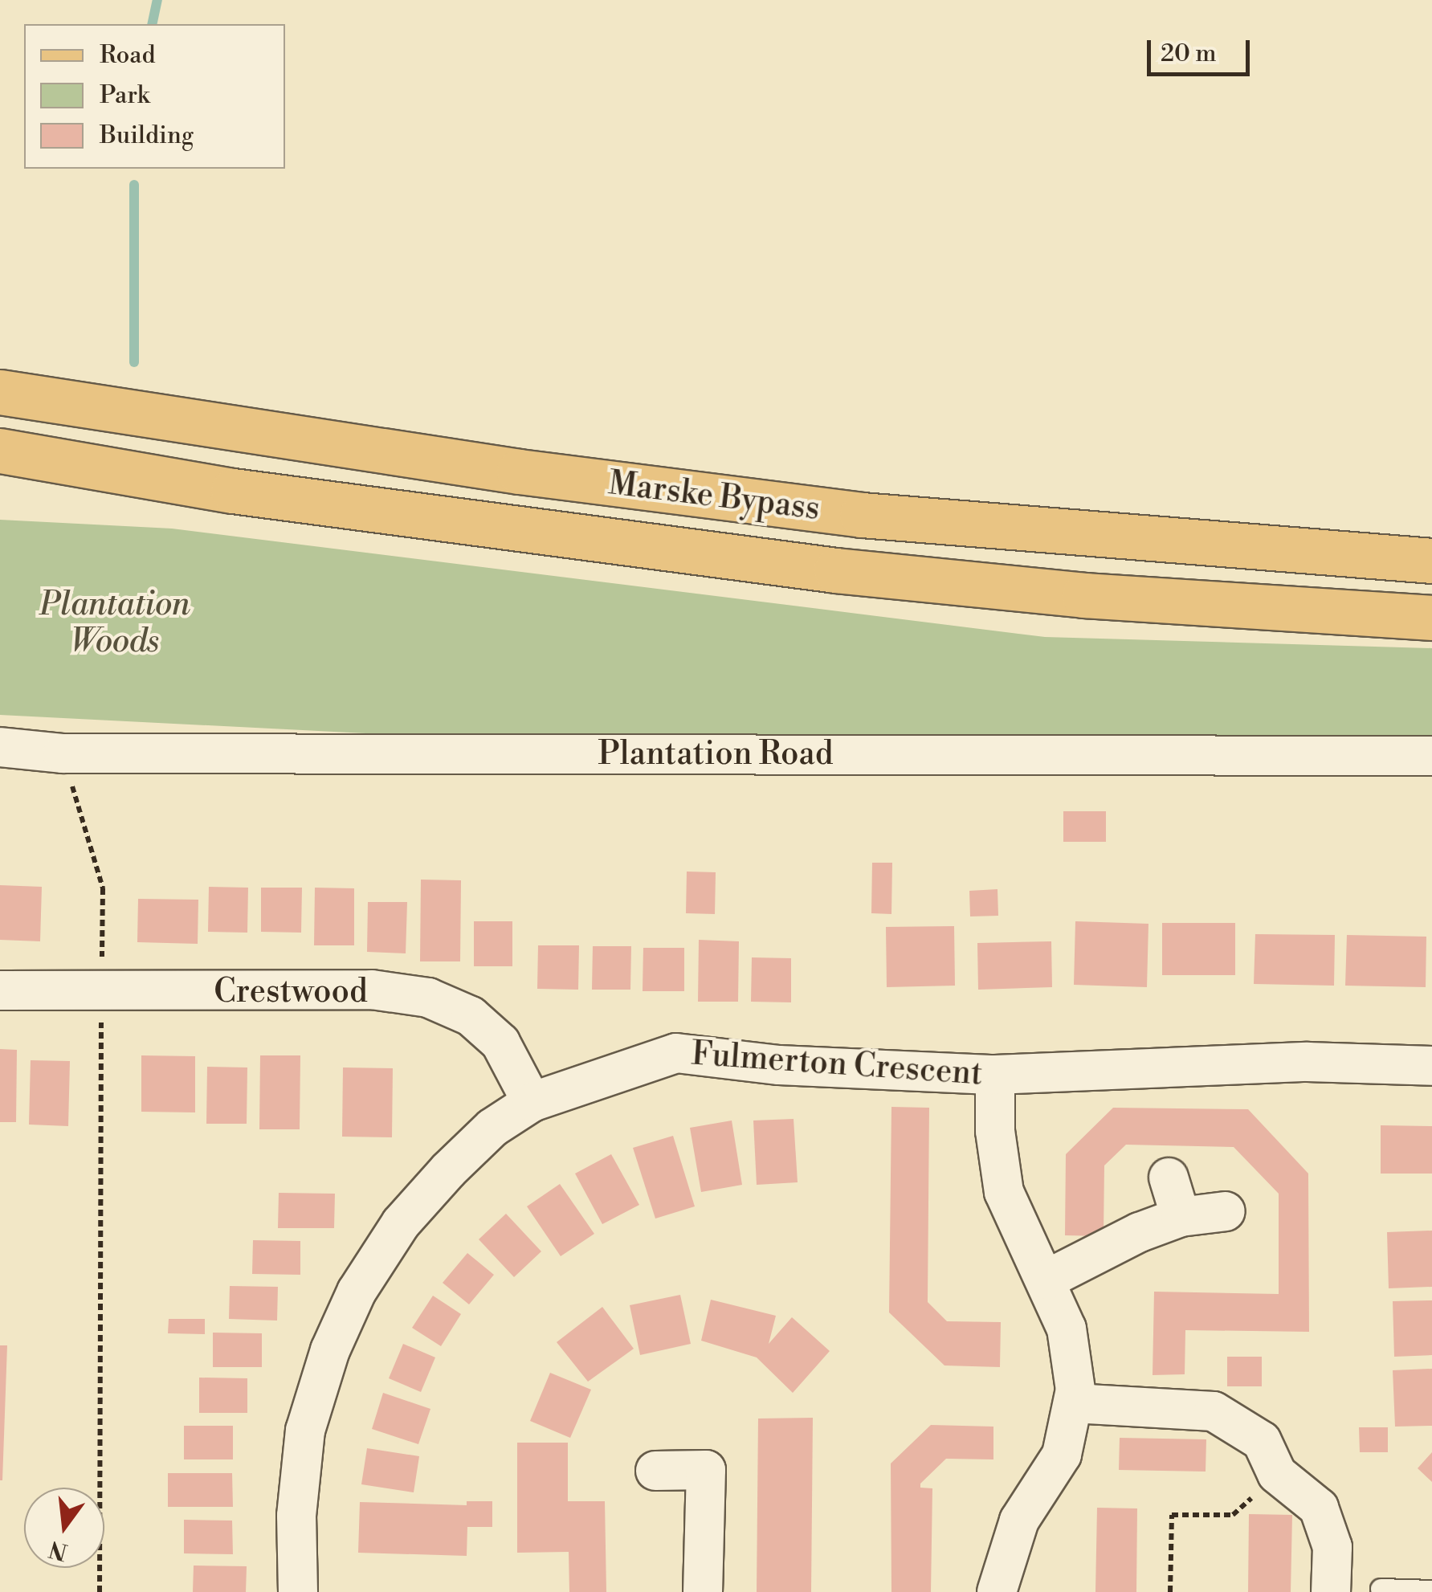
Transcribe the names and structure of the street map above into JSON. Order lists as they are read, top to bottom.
{
  "streets": {
    "main road": ["Marske Bypass"],
    "street": ["Plantation Road", "Crestwood", "Fulmerton Crescent"]
  },
  "crossings": [
    ["Crestwood", "Fulmerton Crescent"]
  ],
  "parks": ["Plantation Woods"],
  "legend": ["Road", "Park", "Building"],
  "scale_bar": "20 m",
  "north": "bottom"
}
